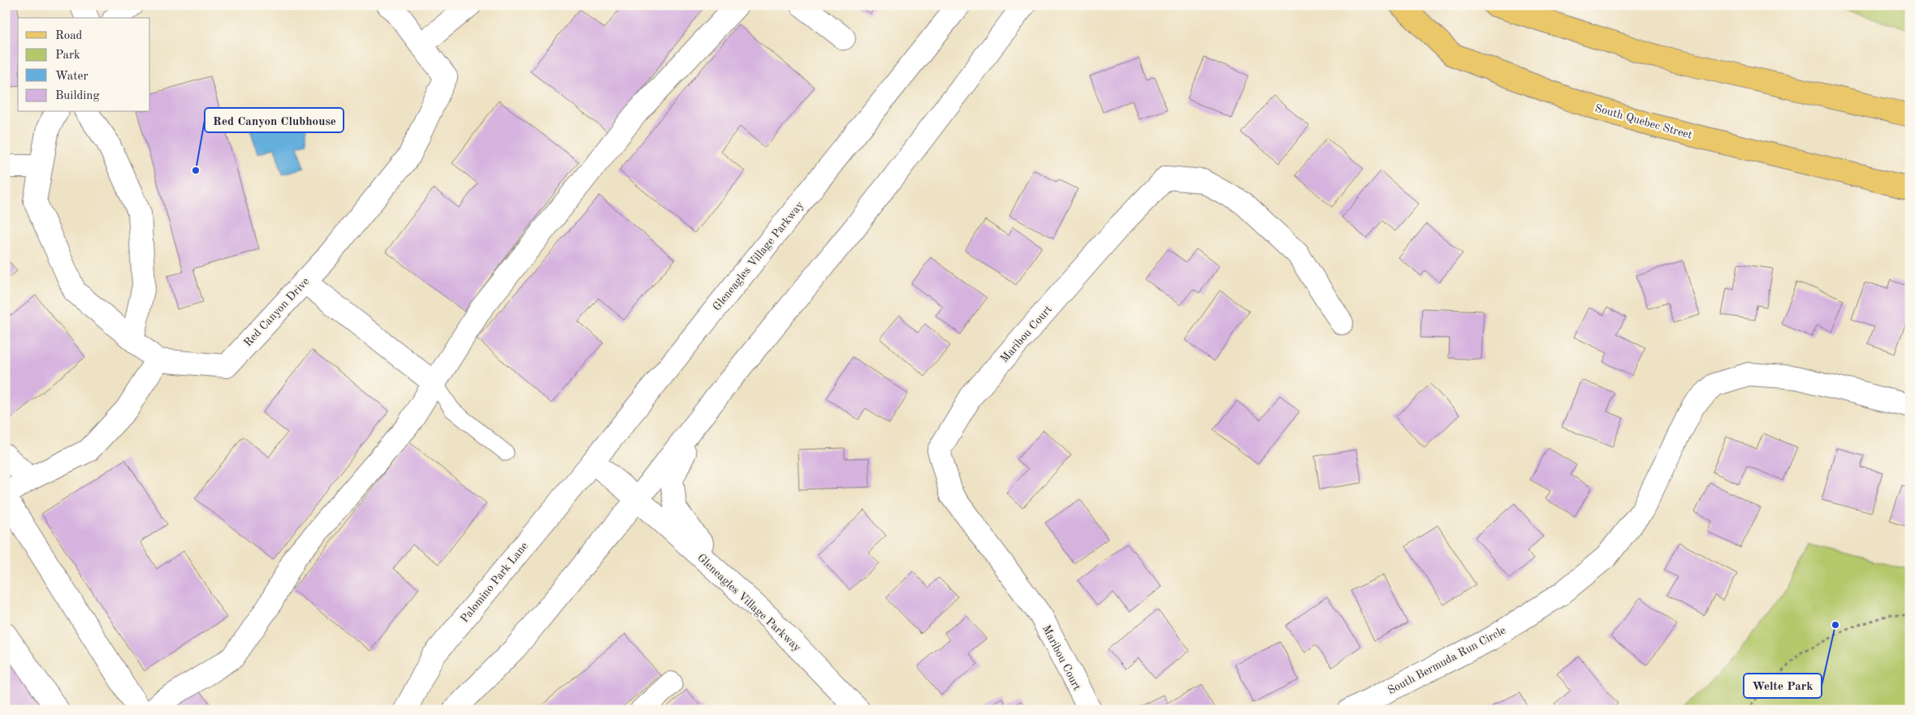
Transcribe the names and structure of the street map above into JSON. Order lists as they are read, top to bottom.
{
  "streets": {
    "main road": ["South Quebec Street"],
    "street": [
      "Gleneagles Village Parkway",
      "Red Canyon Drive",
      "Maribou Court",
      "Palomino Park Lane",
      "South Bermuda Run Circle"
    ]
  },
  "crossings": [
    ["Gleneagles Village Parkway", "Palomino Park Lane"]
  ],
  "places": ["Red Canyon Clubhouse", "Welte Park"],
  "legend": [
    "Road",
    "Park",
    "Water",
    "Building"
  ]
}
